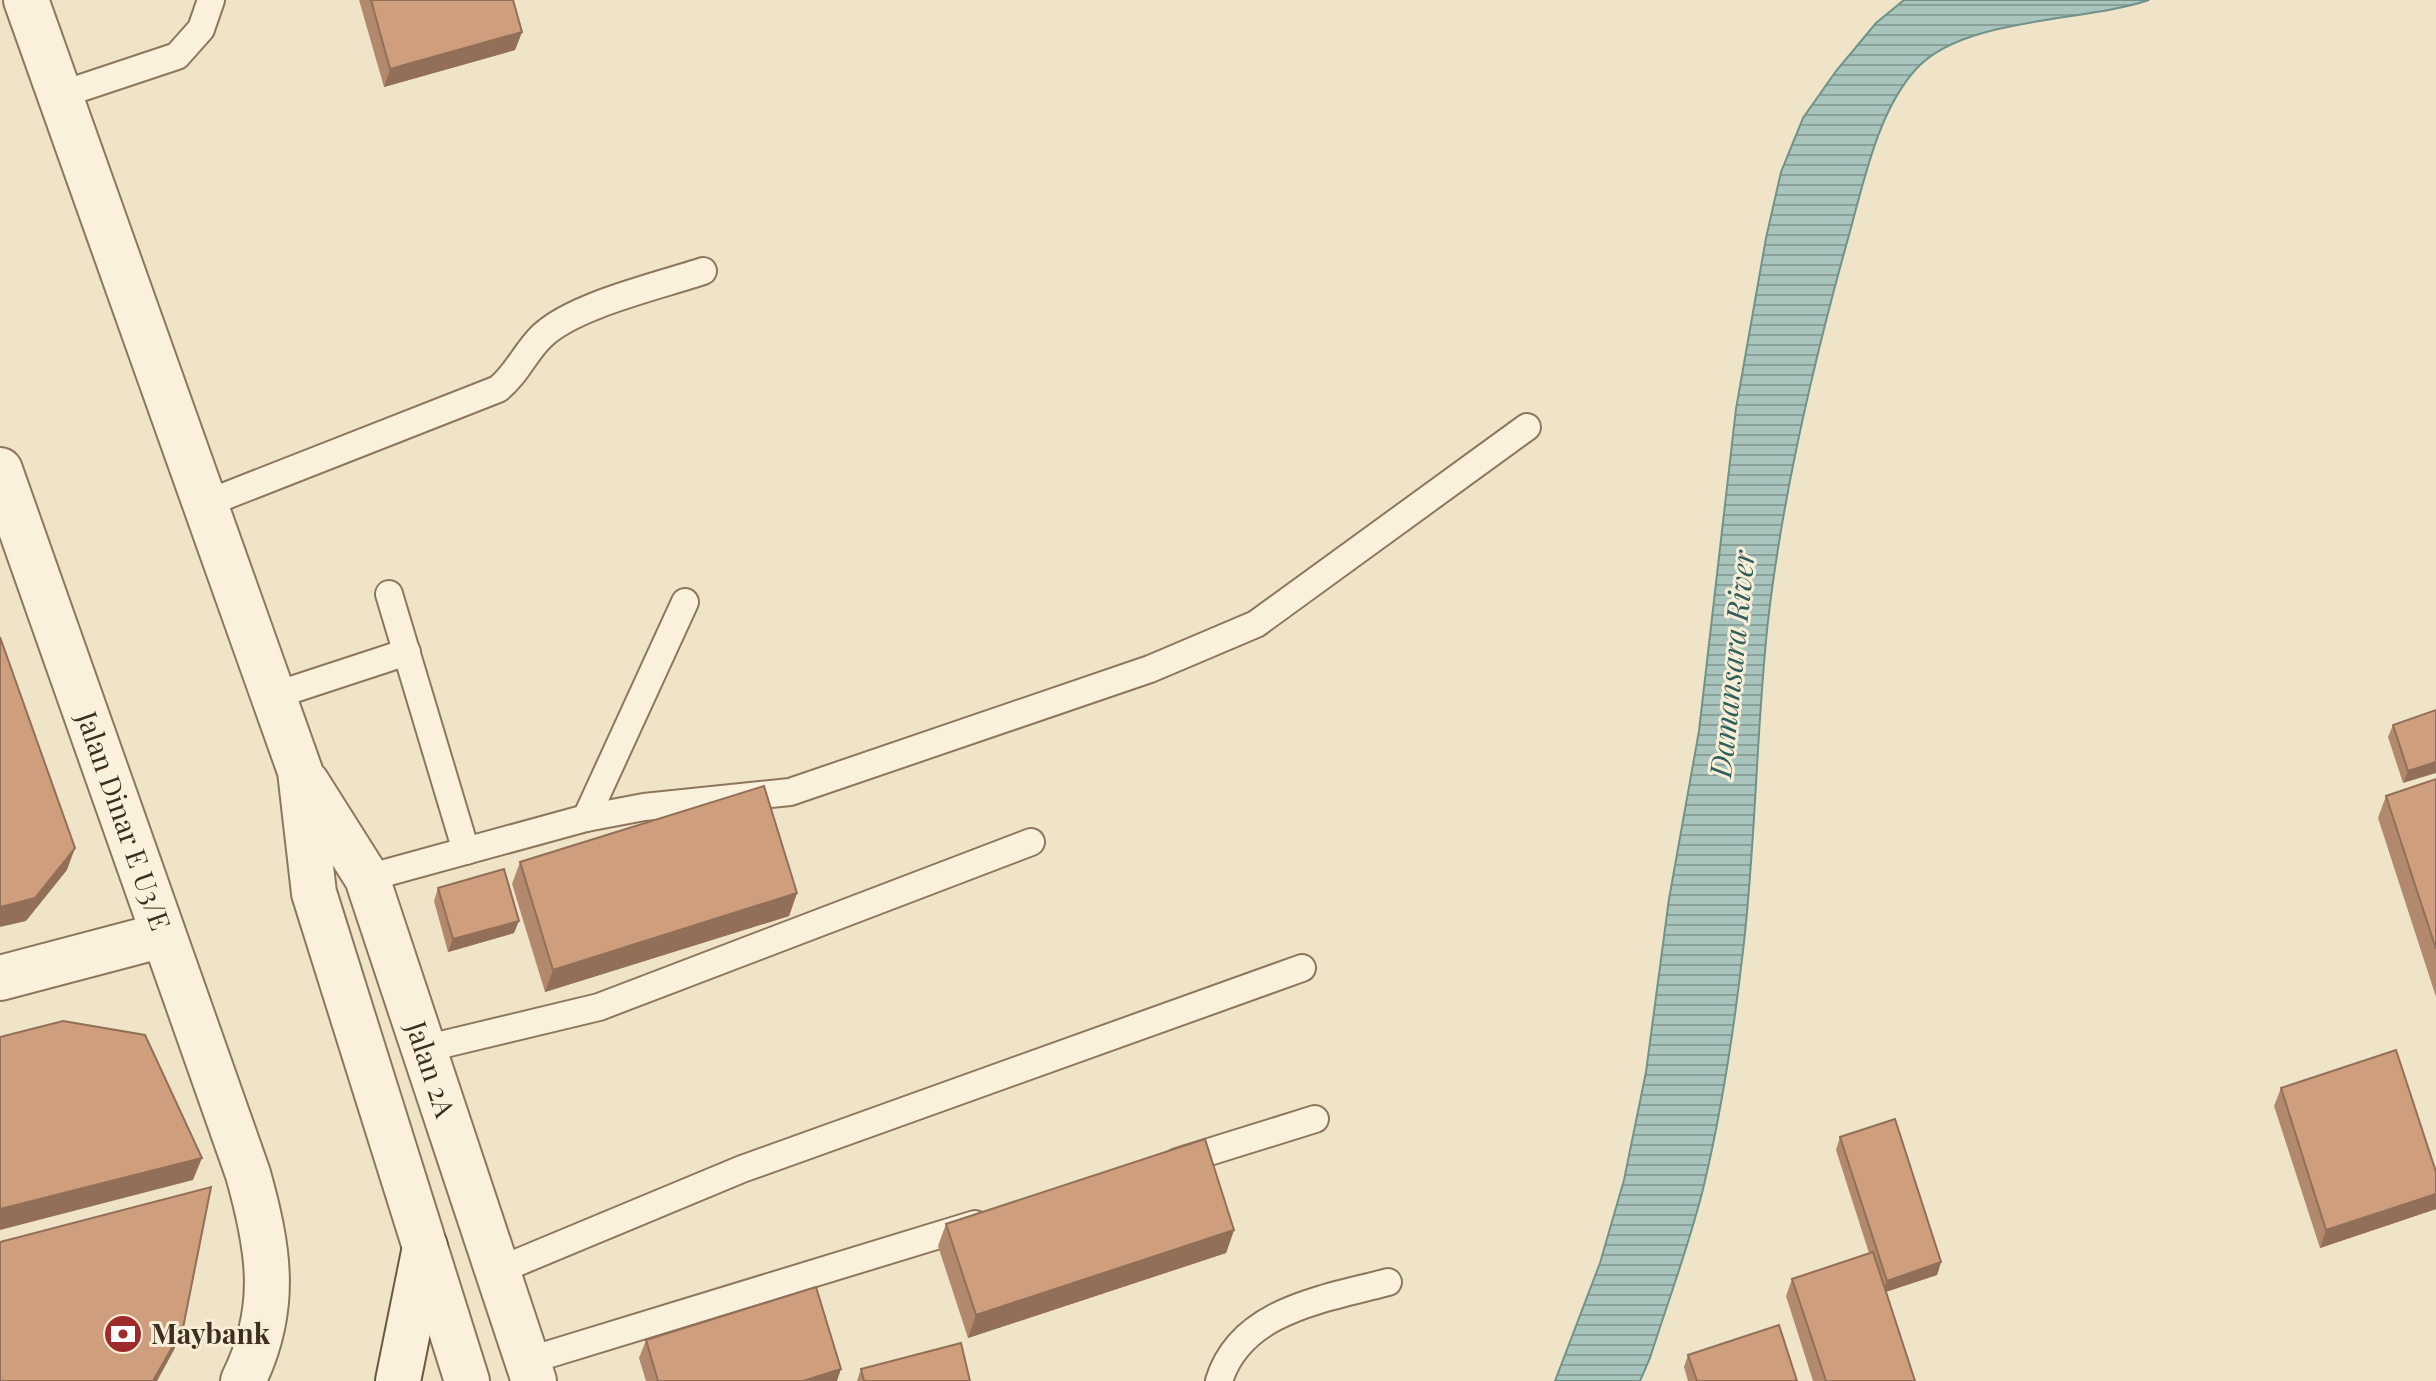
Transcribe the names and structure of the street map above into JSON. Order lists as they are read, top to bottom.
{
  "streets": {
    "street": ["Jalan Dinar E U3/E", "Jalan 2A"]
  },
  "water": ["Damansara River"],
  "places": {
    "bank": ["Maybank"]
  }
}
